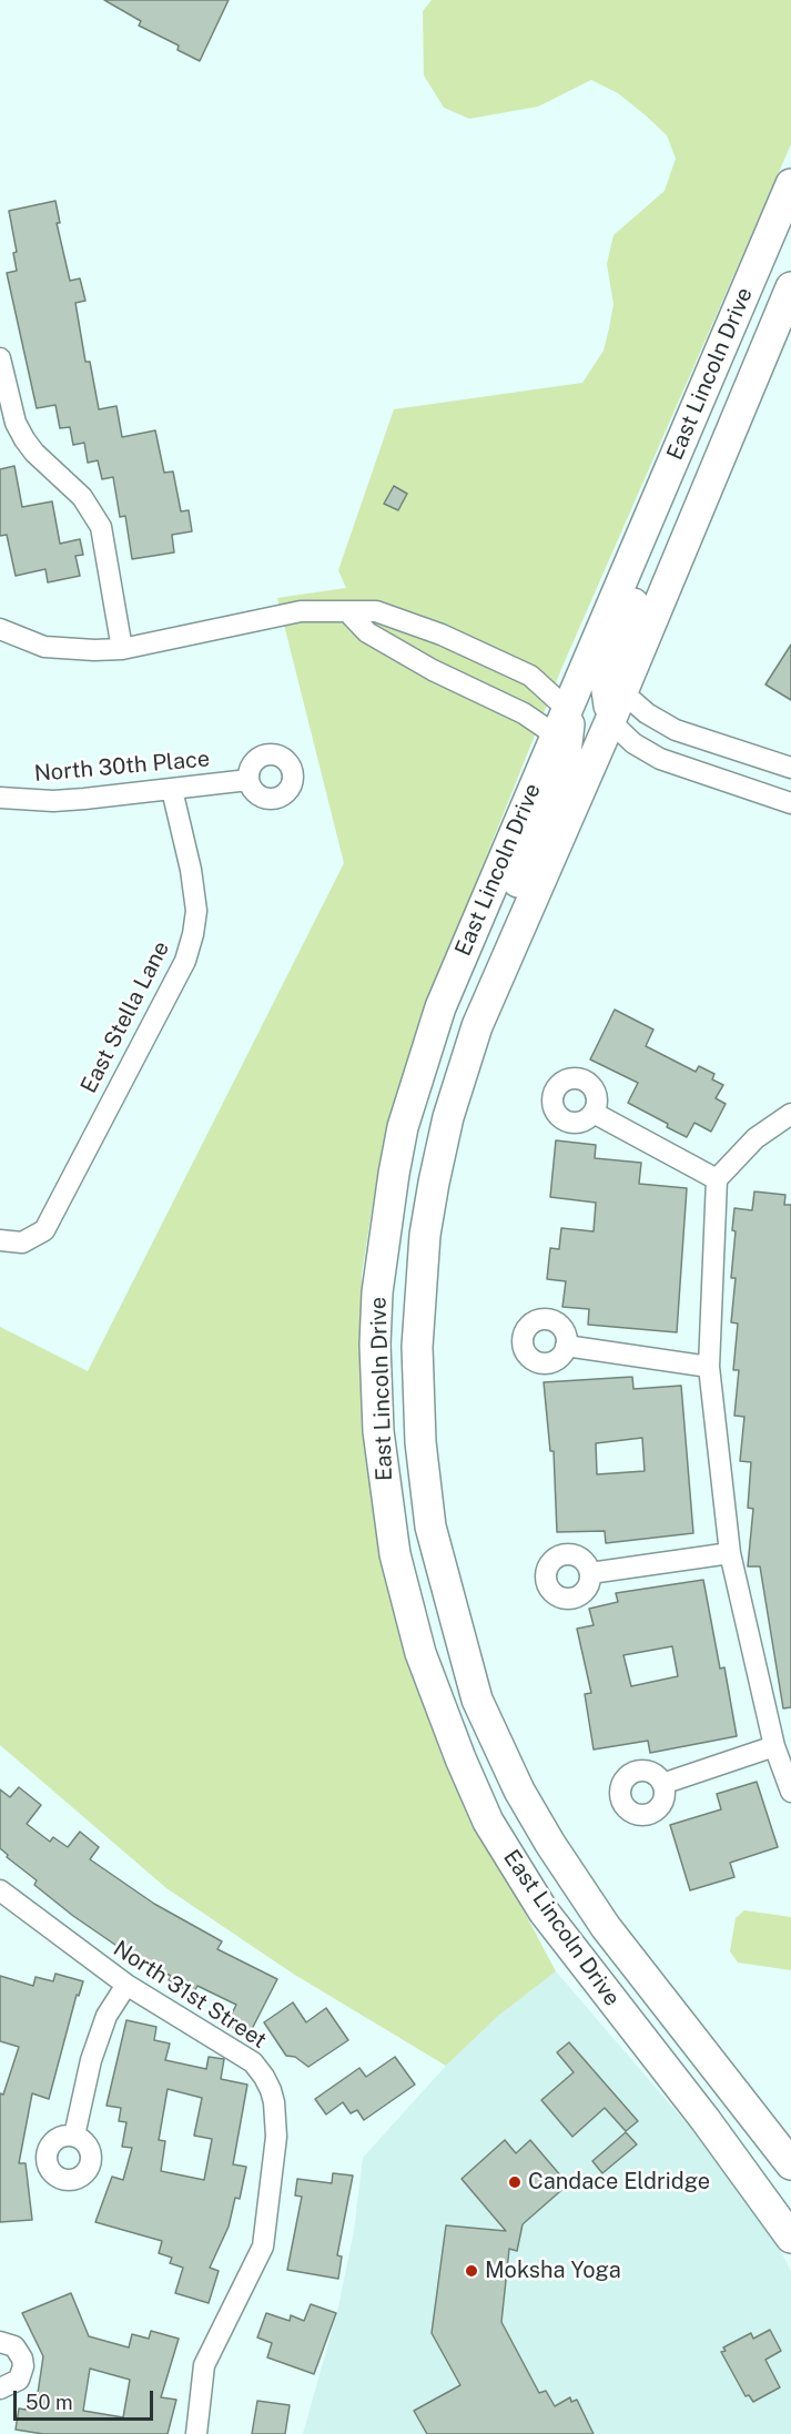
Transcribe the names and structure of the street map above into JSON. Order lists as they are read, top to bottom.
{
  "streets": {
    "main road": ["East Lincoln Drive"],
    "street": ["North 30th Place", "East Stella Lane", "North 31st Street"]
  },
  "crossings": [
    ["North 30th Place", "East Stella Lane"]
  ],
  "places": ["Candace Eldridge", "Moksha Yoga"],
  "scale_bar": "50 m"
}
